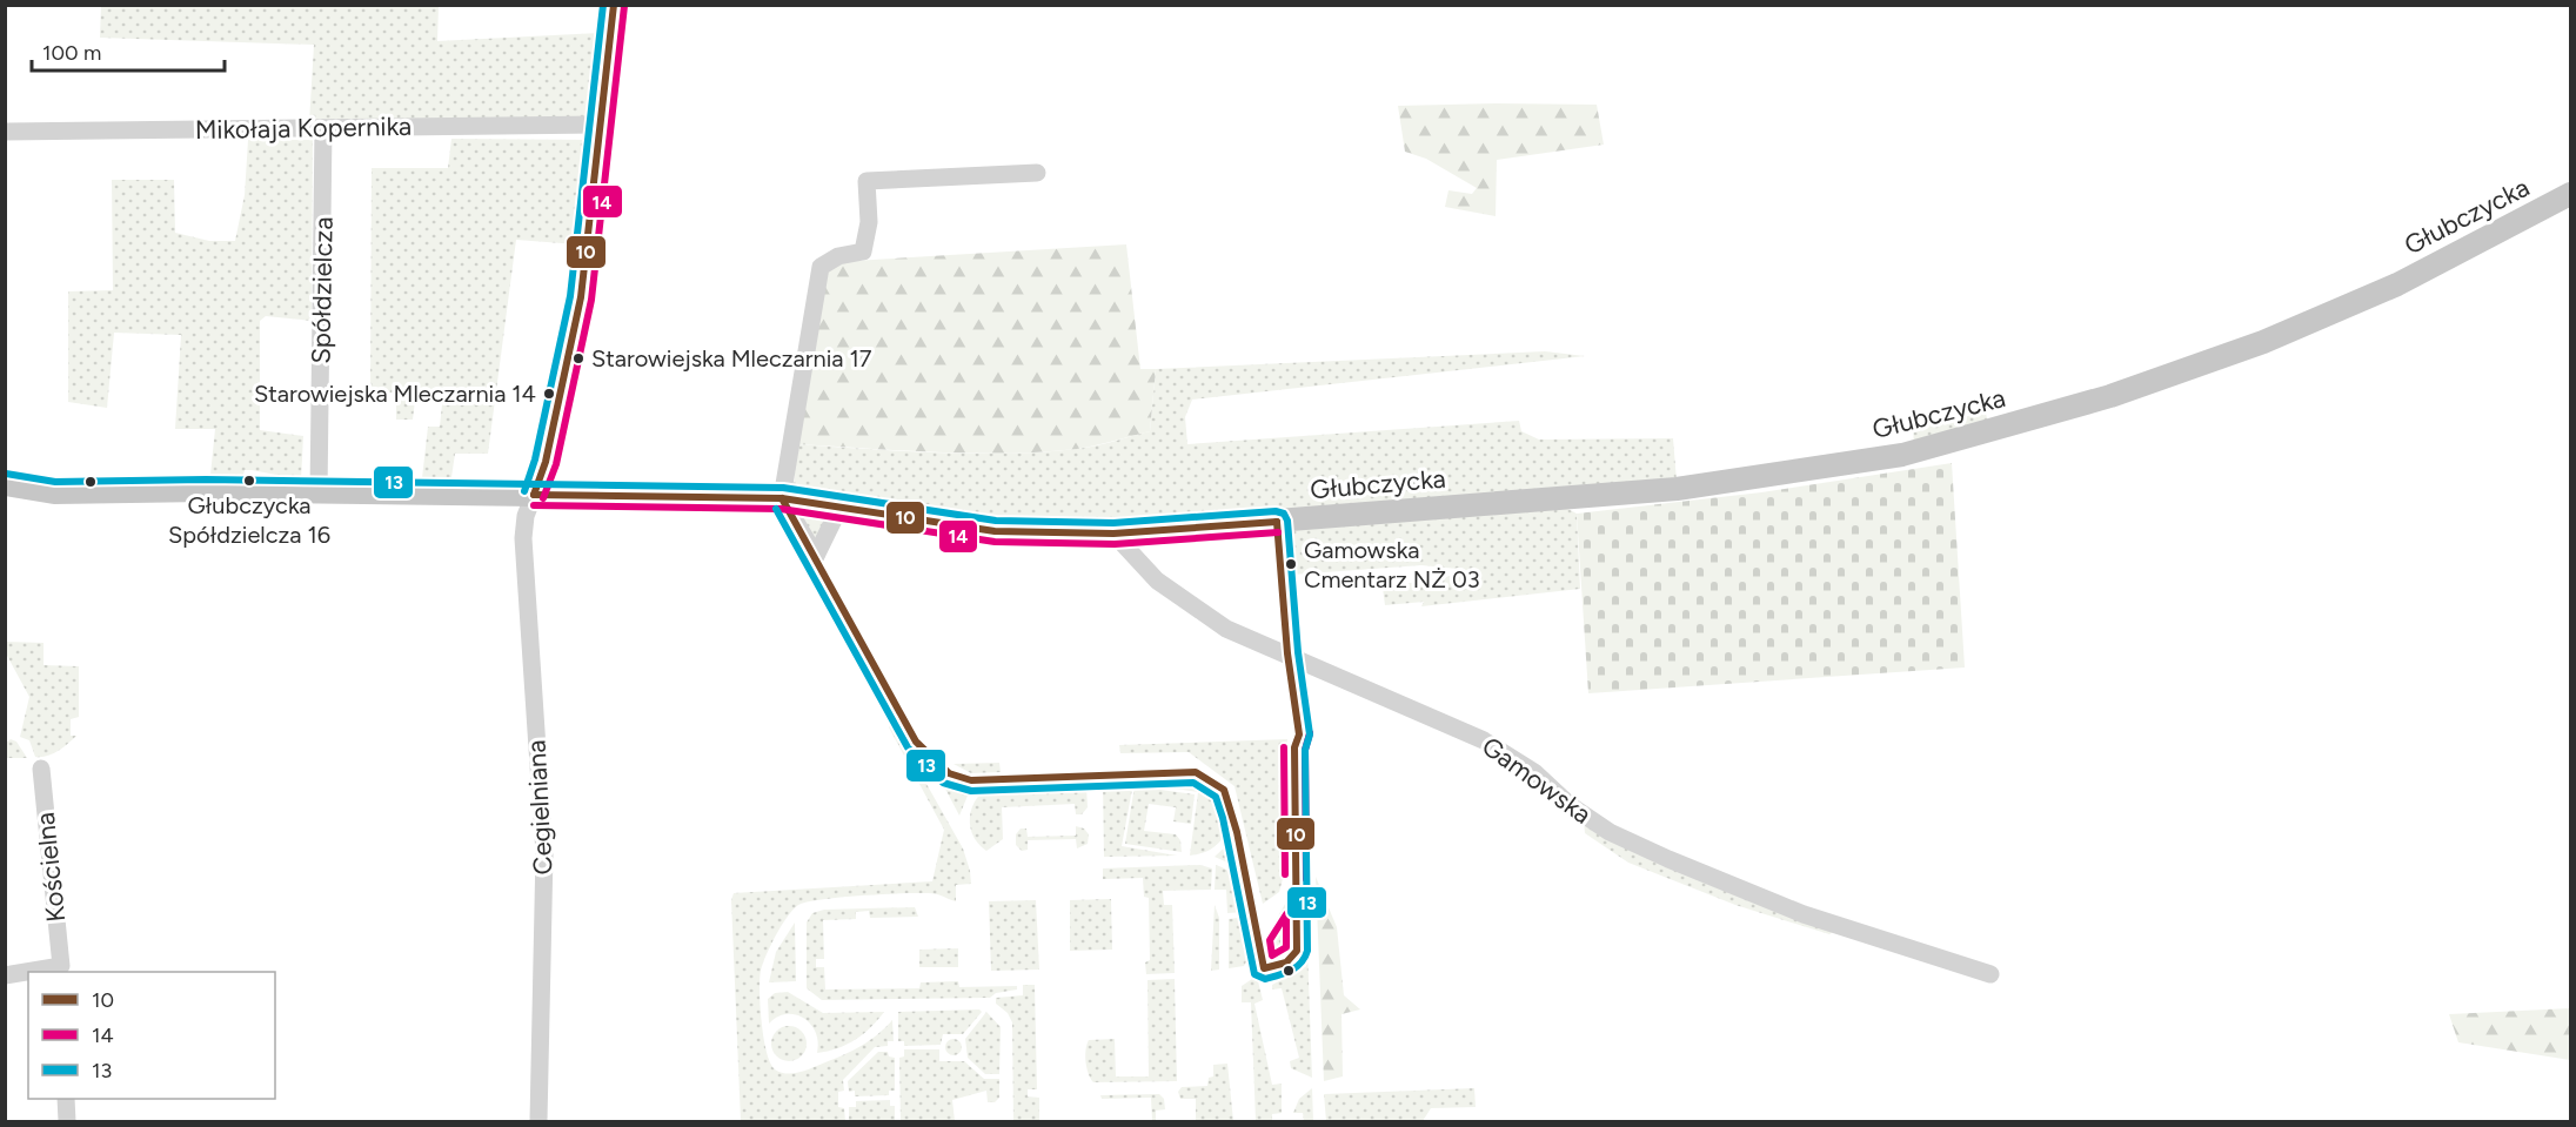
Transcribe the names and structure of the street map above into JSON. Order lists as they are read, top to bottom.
{
  "streets": {
    "main road": ["Głubczycka"],
    "street": [
      "Mikołaja Kopernika",
      "Spółdzielcza",
      "Gamowska",
      "Cegielniana",
      "Kościelna"
    ]
  },
  "crossings": [
    ["Mikołaja Kopernika", "Spółdzielcza"],
    ["Głubczycka", "Spółdzielcza"],
    ["Głubczycka", "Gamowska"],
    ["Głubczycka", "Cegielniana"]
  ],
  "places": [
    "Starowiejska Mleczarnia 17",
    "Starowiejska Mleczarnia 14",
    "Głubczycka Spółdzielcza 16",
    "Gamowska Cmentarz NŻ 03"
  ],
  "lines": ["transit line 10", "transit line 13", "transit line 14"],
  "legend": ["10", "14", "13"],
  "scale_bar": "100 m"
}
